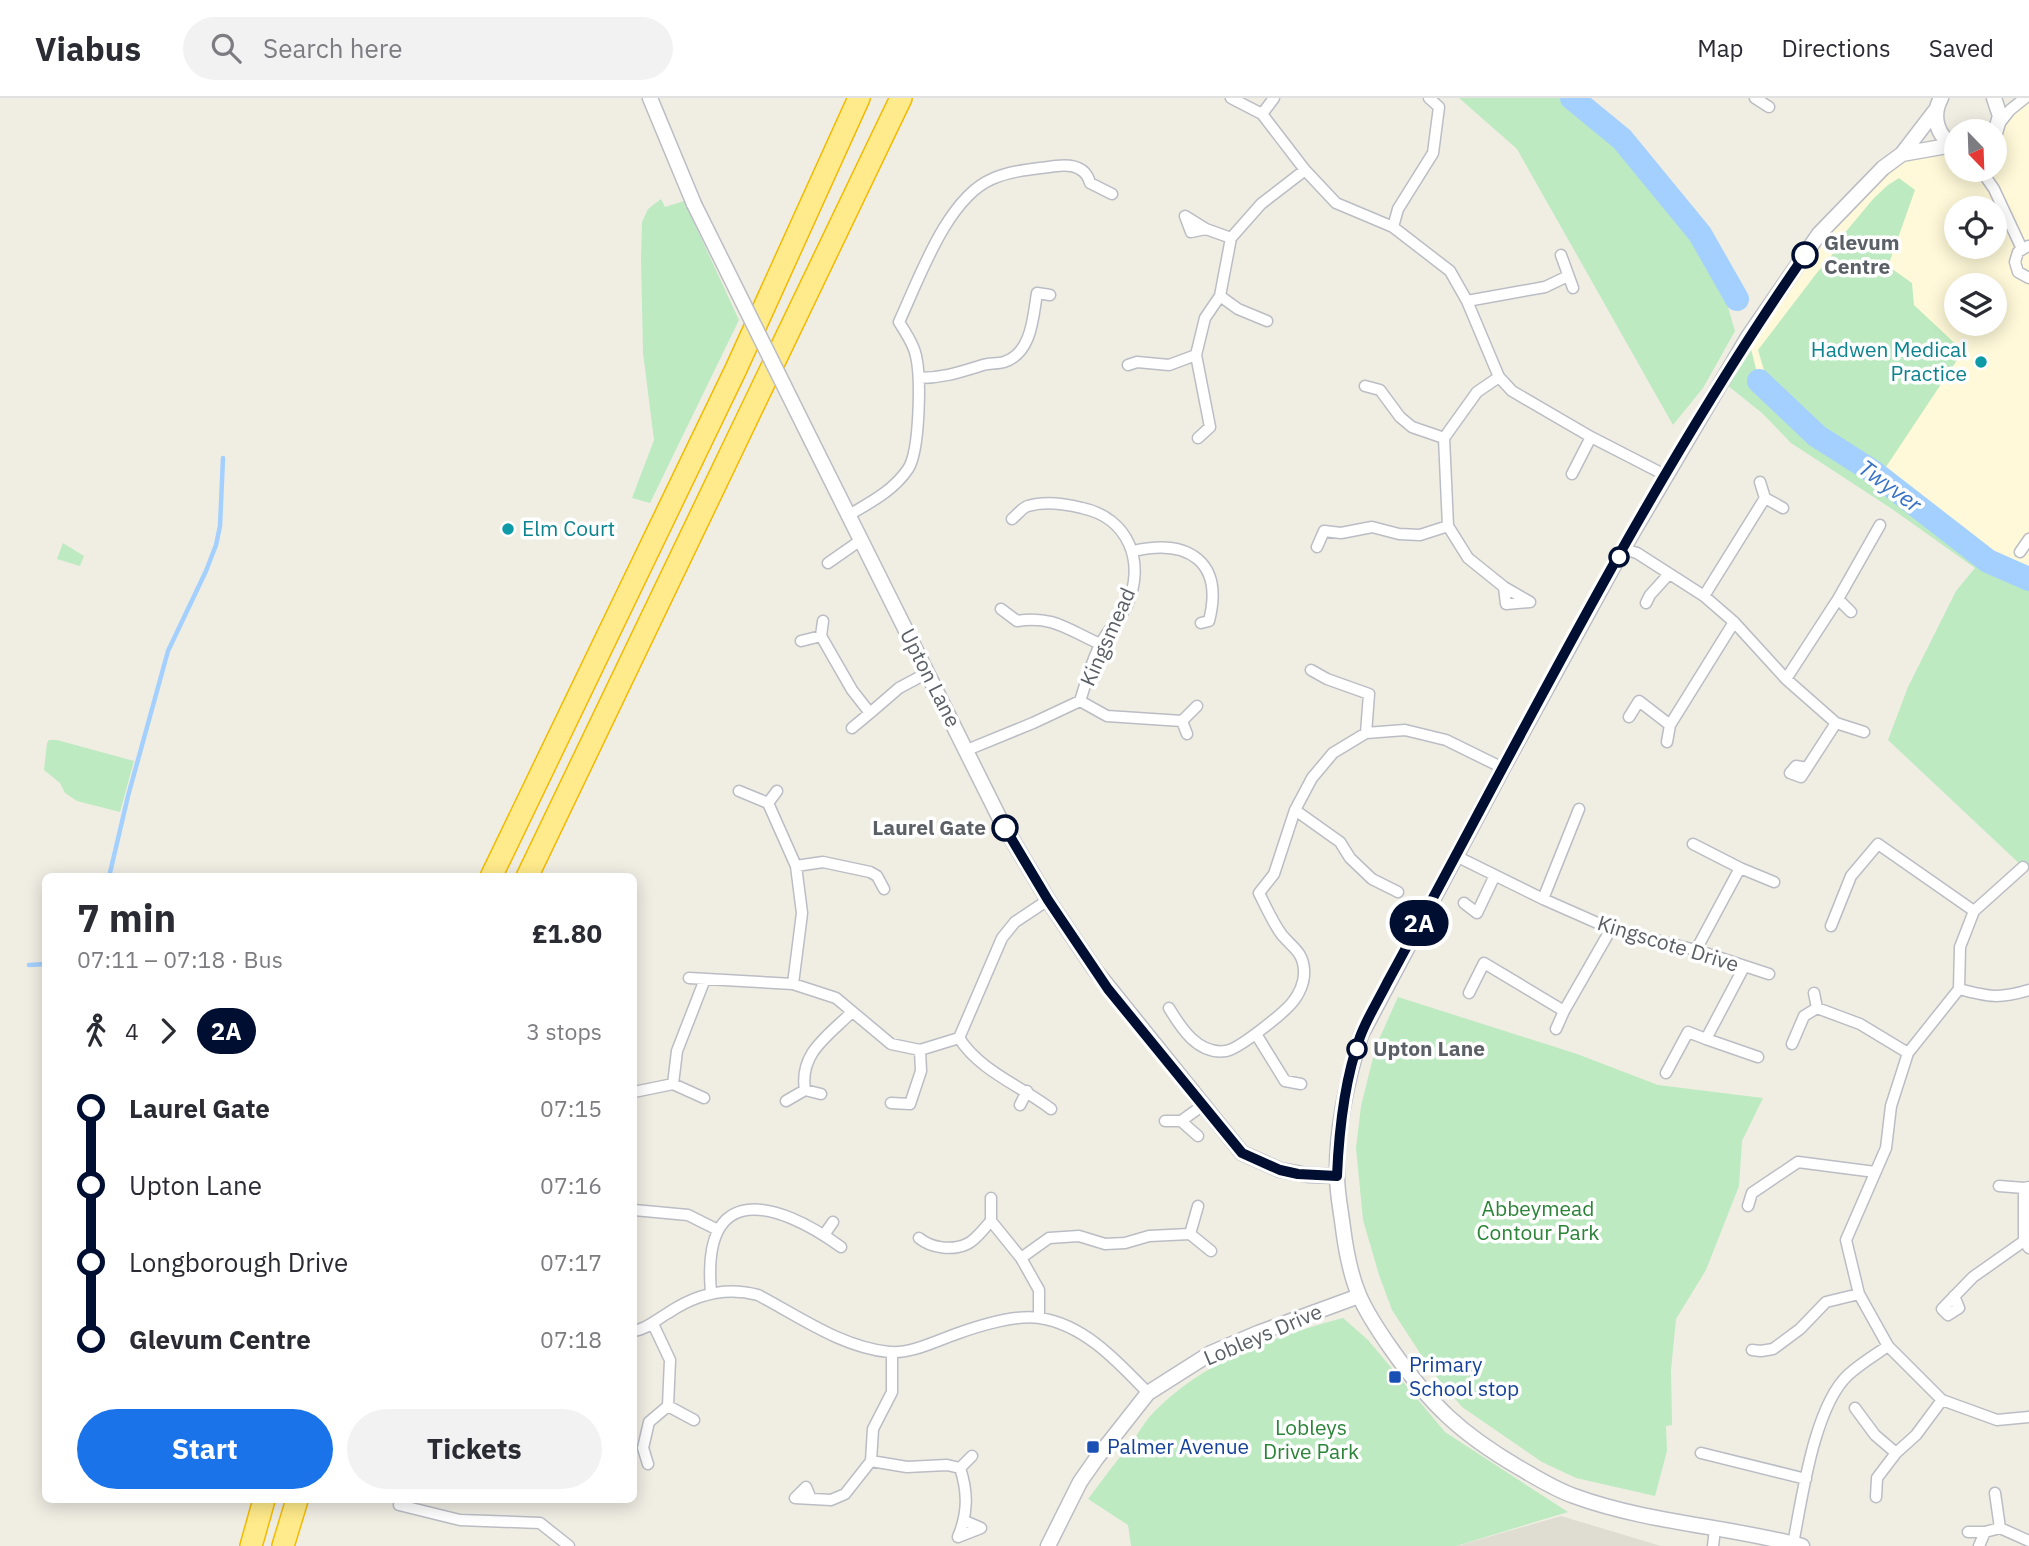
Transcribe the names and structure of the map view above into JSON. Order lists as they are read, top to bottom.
{
  "streets": {
    "street": [
      "Kingsmead",
      "Upton Lane",
      "Kingscote Drive",
      "Lobleys Drive"
    ]
  },
  "crossings": [
    ["Kingsmead", "Upton Lane"]
  ],
  "water": ["Twyver"],
  "parks": ["Abbeymead Contour Park", "Lobleys Drive Park"],
  "places": {
    "other": [
      "Glevum Centre",
      "Hadwen Medical Practice",
      "Elm Court",
      "Laurel Gate",
      "Upton Lane"
    ],
    "transit": ["Primary School stop", "Palmer Avenue"]
  },
  "lines": ["bus line 2A"],
  "north": "bottom right",
  "page": {
    "header": "Viabus",
    "search": "Search here",
    "nav": ["Map", "Directions", "Saved"],
    "on_map": "2A",
    "heading": ["7 min", "07:11 – 07:18 · Bus", "£1.80"],
    "legs": ["4", "2A", "3 stops"],
    "list": [
      {
        "name": "Laurel Gate",
        "value": "07:15"
      },
      {
        "name": "Upton Lane",
        "value": "07:16"
      },
      {
        "name": "Longborough Drive",
        "value": "07:17"
      },
      {
        "name": "Glevum Centre",
        "value": "07:18"
      }
    ],
    "buttons": ["Start", "Tickets"]
  }
}
